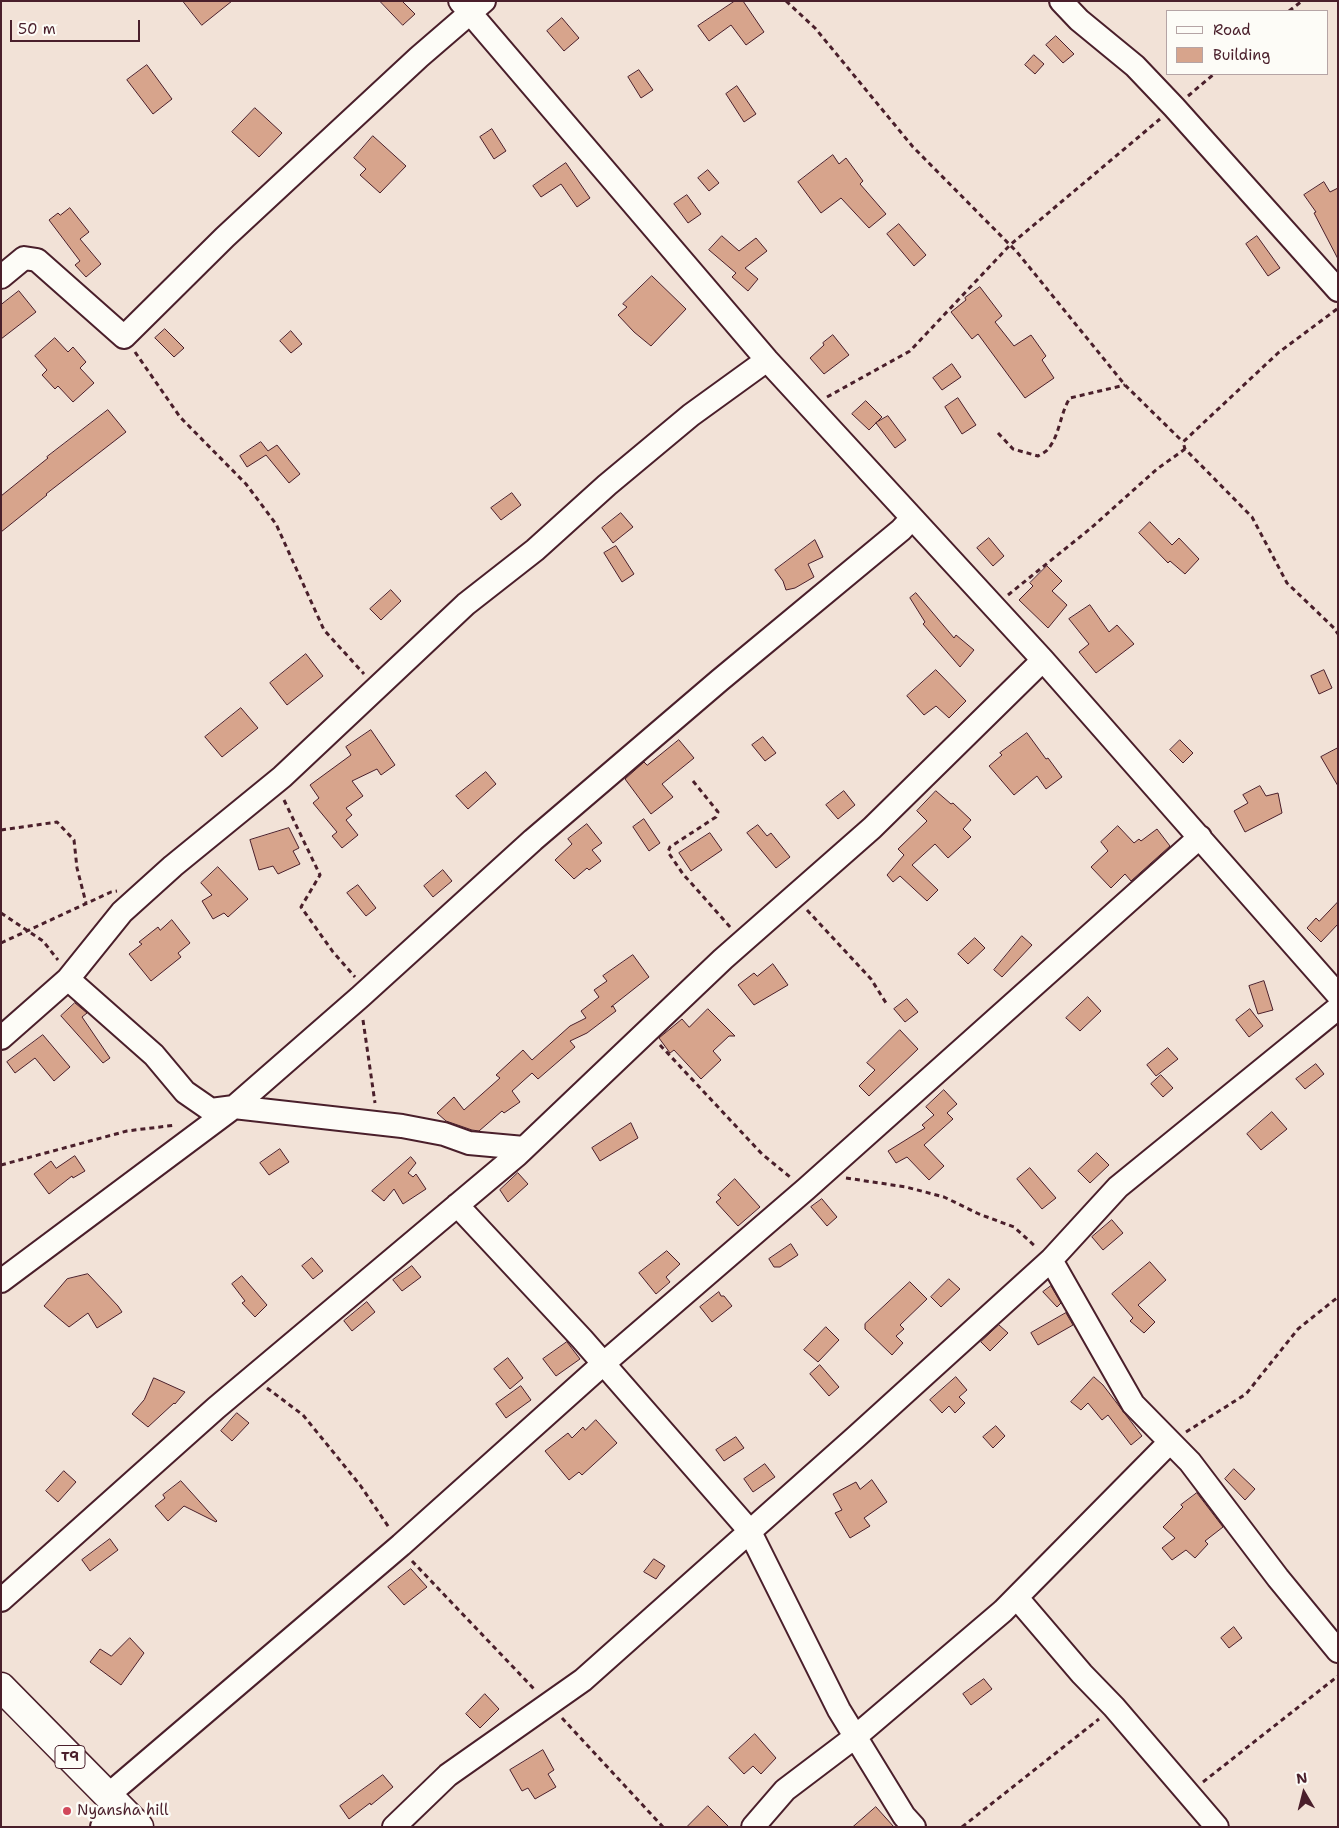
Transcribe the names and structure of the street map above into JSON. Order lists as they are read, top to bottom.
{
  "streets": {
    "highway": ["T9"]
  },
  "places": ["Nyansha hill"],
  "legend": ["Road", "Building"],
  "scale_bar": "50 m",
  "north": "top"
}
